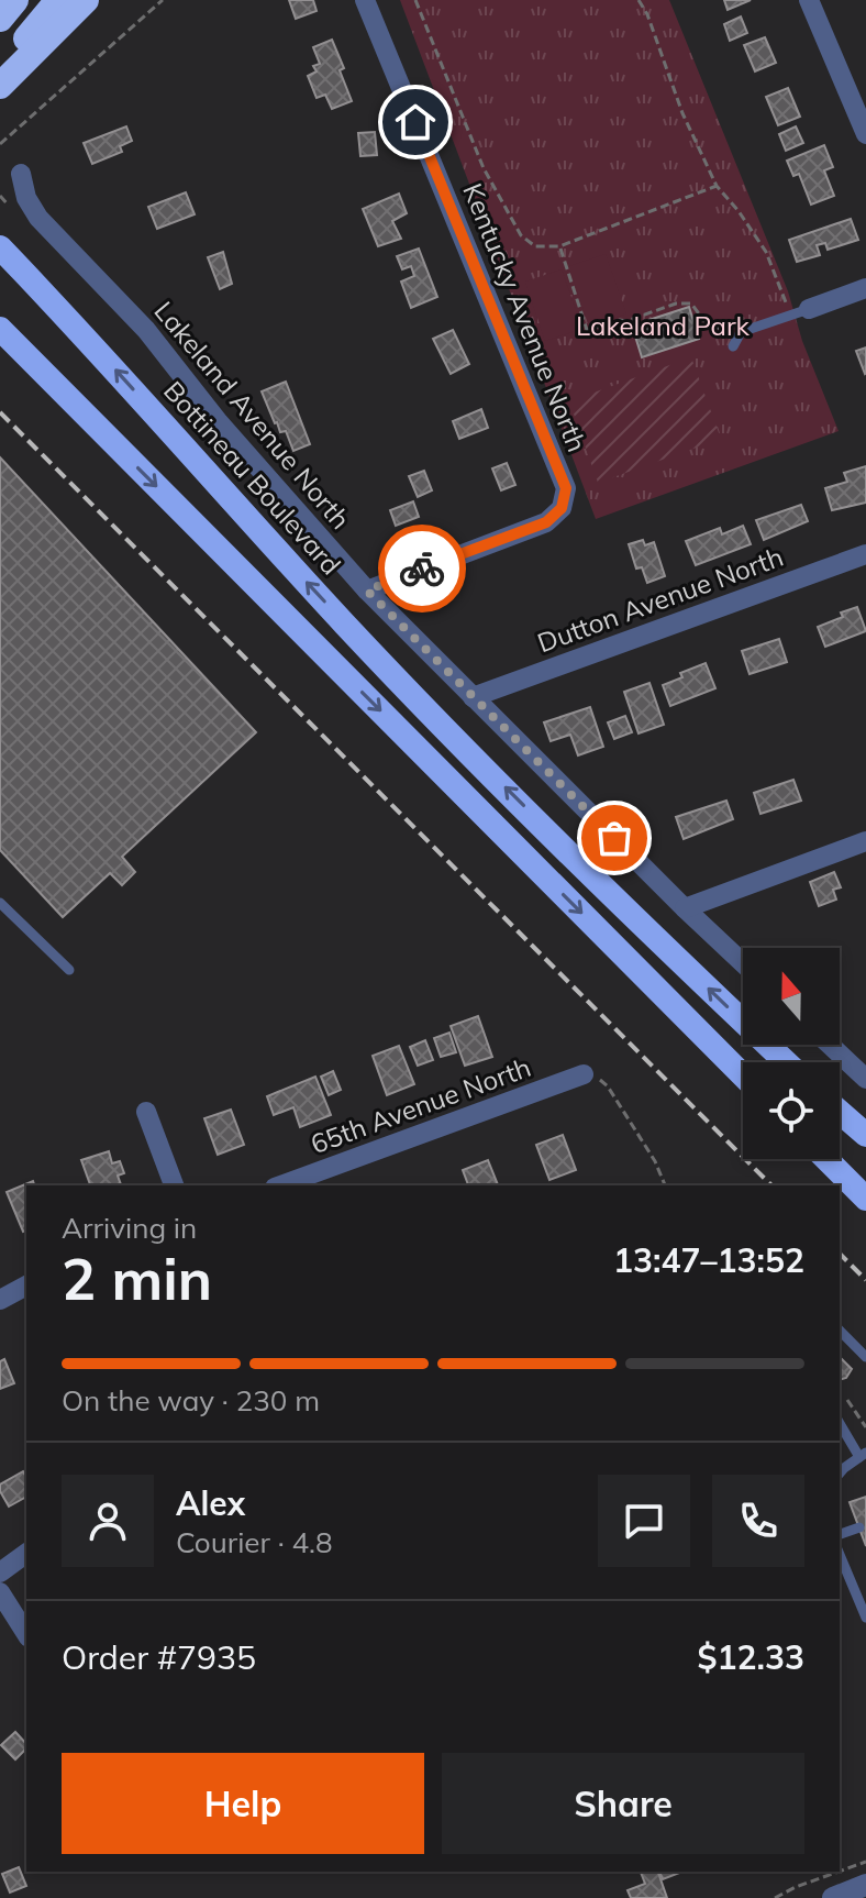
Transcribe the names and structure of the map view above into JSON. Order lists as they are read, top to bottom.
{
  "streets": {
    "highway": ["Bottineau Boulevard"],
    "street": [
      "Kentucky Avenue North",
      "Lakeland Avenue North",
      "Dutton Avenue North",
      "65th Avenue North"
    ]
  },
  "crossings": [
    ["Kentucky Avenue North", "Lakeland Avenue North"],
    ["Lakeland Avenue North", "Dutton Avenue North"]
  ],
  "parks": ["Lakeland Park"],
  "north": "top",
  "page": {
    "heading": ["2 min", "Arriving in", "13:47–13:52"],
    "panel": [
      "Alex",
      "Courier · 4.8",
      "Order #7935",
      "$12.33"
    ],
    "bar": "On the way · 230 m",
    "buttons": ["Help", "Share"]
  }
}
